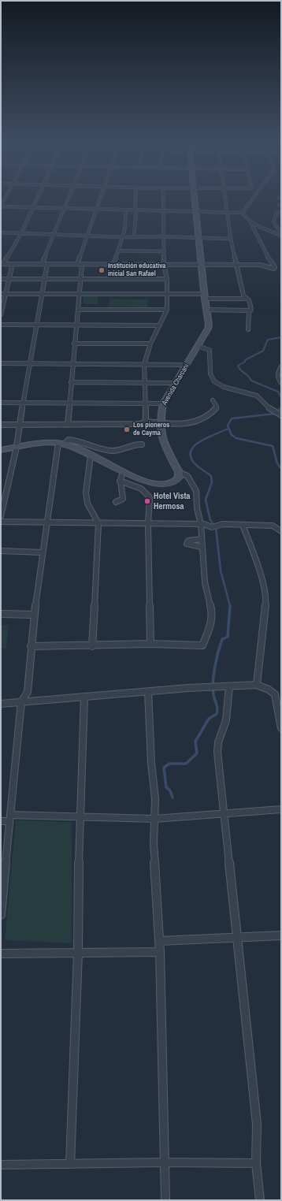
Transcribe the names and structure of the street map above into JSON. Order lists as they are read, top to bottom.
{
  "streets": {
    "main road": ["Avenida Charcani"]
  },
  "places": ["Institución educativa inicial San Rafael", "Los pioneros de Cayma", "Hotel Vista Hermosa"]
}
